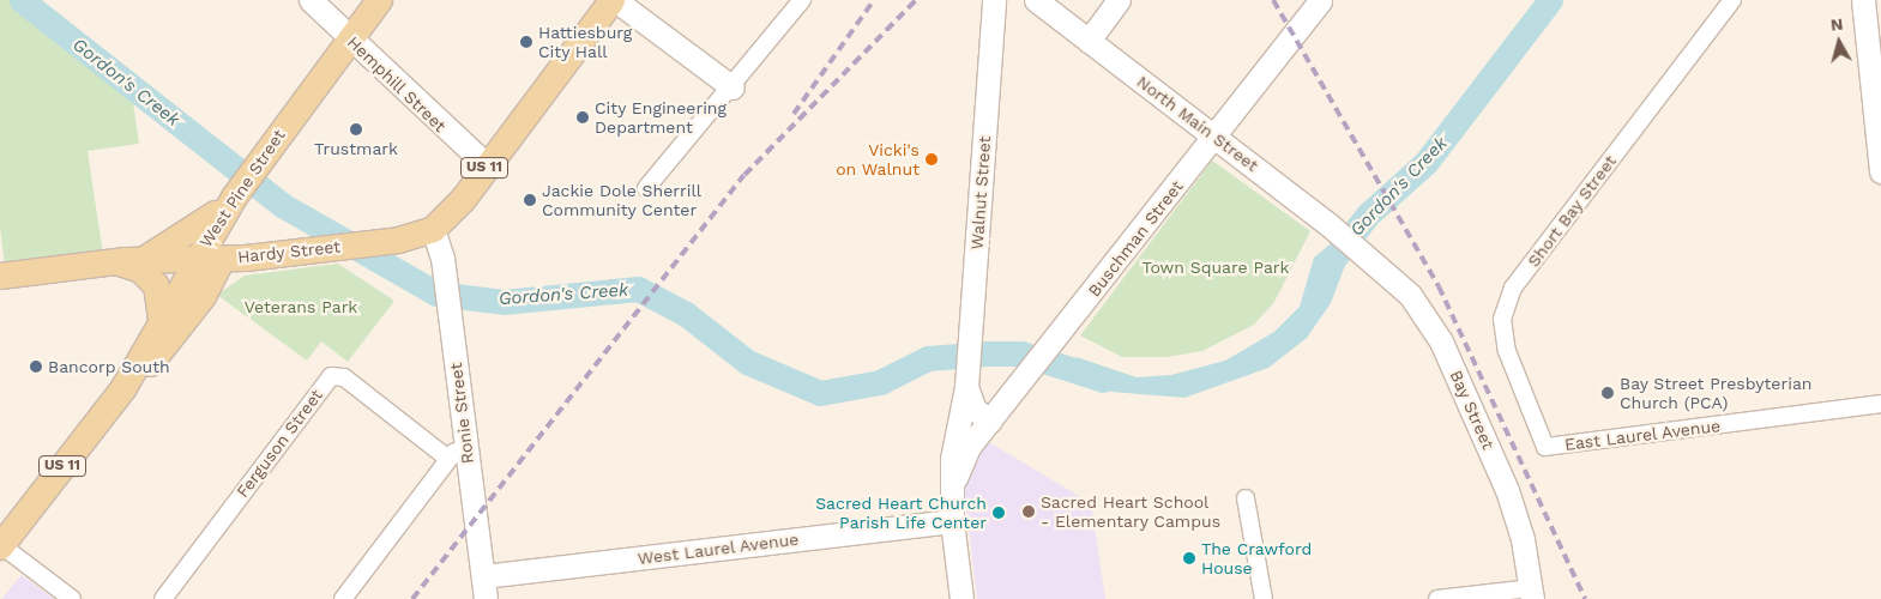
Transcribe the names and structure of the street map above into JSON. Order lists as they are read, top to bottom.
{
  "streets": {
    "main road": ["US 11", "West Pine Street", "Hardy Street"],
    "street": [
      "Hemphill Street",
      "North Main Street",
      "Walnut Street",
      "Short Bay Street",
      "Buschman Street",
      "Bay Street",
      "Ronie Street",
      "East Laurel Avenue",
      "Ferguson Street",
      "West Laurel Avenue"
    ]
  },
  "crossings": [
    ["Hemphill Street", "US 11"],
    ["Hemphill Street", "West Pine Street"],
    ["North Main Street", "Buschman Street"],
    ["North Main Street", "Bay Street"],
    ["US 11", "Hardy Street"],
    ["US 11", "Ronie Street"],
    ["West Pine Street", "Hardy Street"],
    ["Walnut Street", "Buschman Street"],
    ["Walnut Street", "West Laurel Avenue"],
    ["Short Bay Street", "East Laurel Avenue"],
    ["Hardy Street", "Ronie Street"],
    ["Ronie Street", "West Laurel Avenue"]
  ],
  "water": ["Gordon's Creek"],
  "parks": ["Town Square Park", "Veterans Park"],
  "places": [
    "Hattiesburg City Hall",
    "City Engineering Department",
    "Trustmark",
    "Vicki's on Walnut",
    "Jackie Dole Sherrill Community Center",
    "Bancorp South",
    "Bay Street Presbyterian Church (PCA)",
    "Sacred Heart School - Elementary Campus",
    "Sacred Heart Church Parish Life Center",
    "The Crawford House"
  ],
  "north": "top"
}
